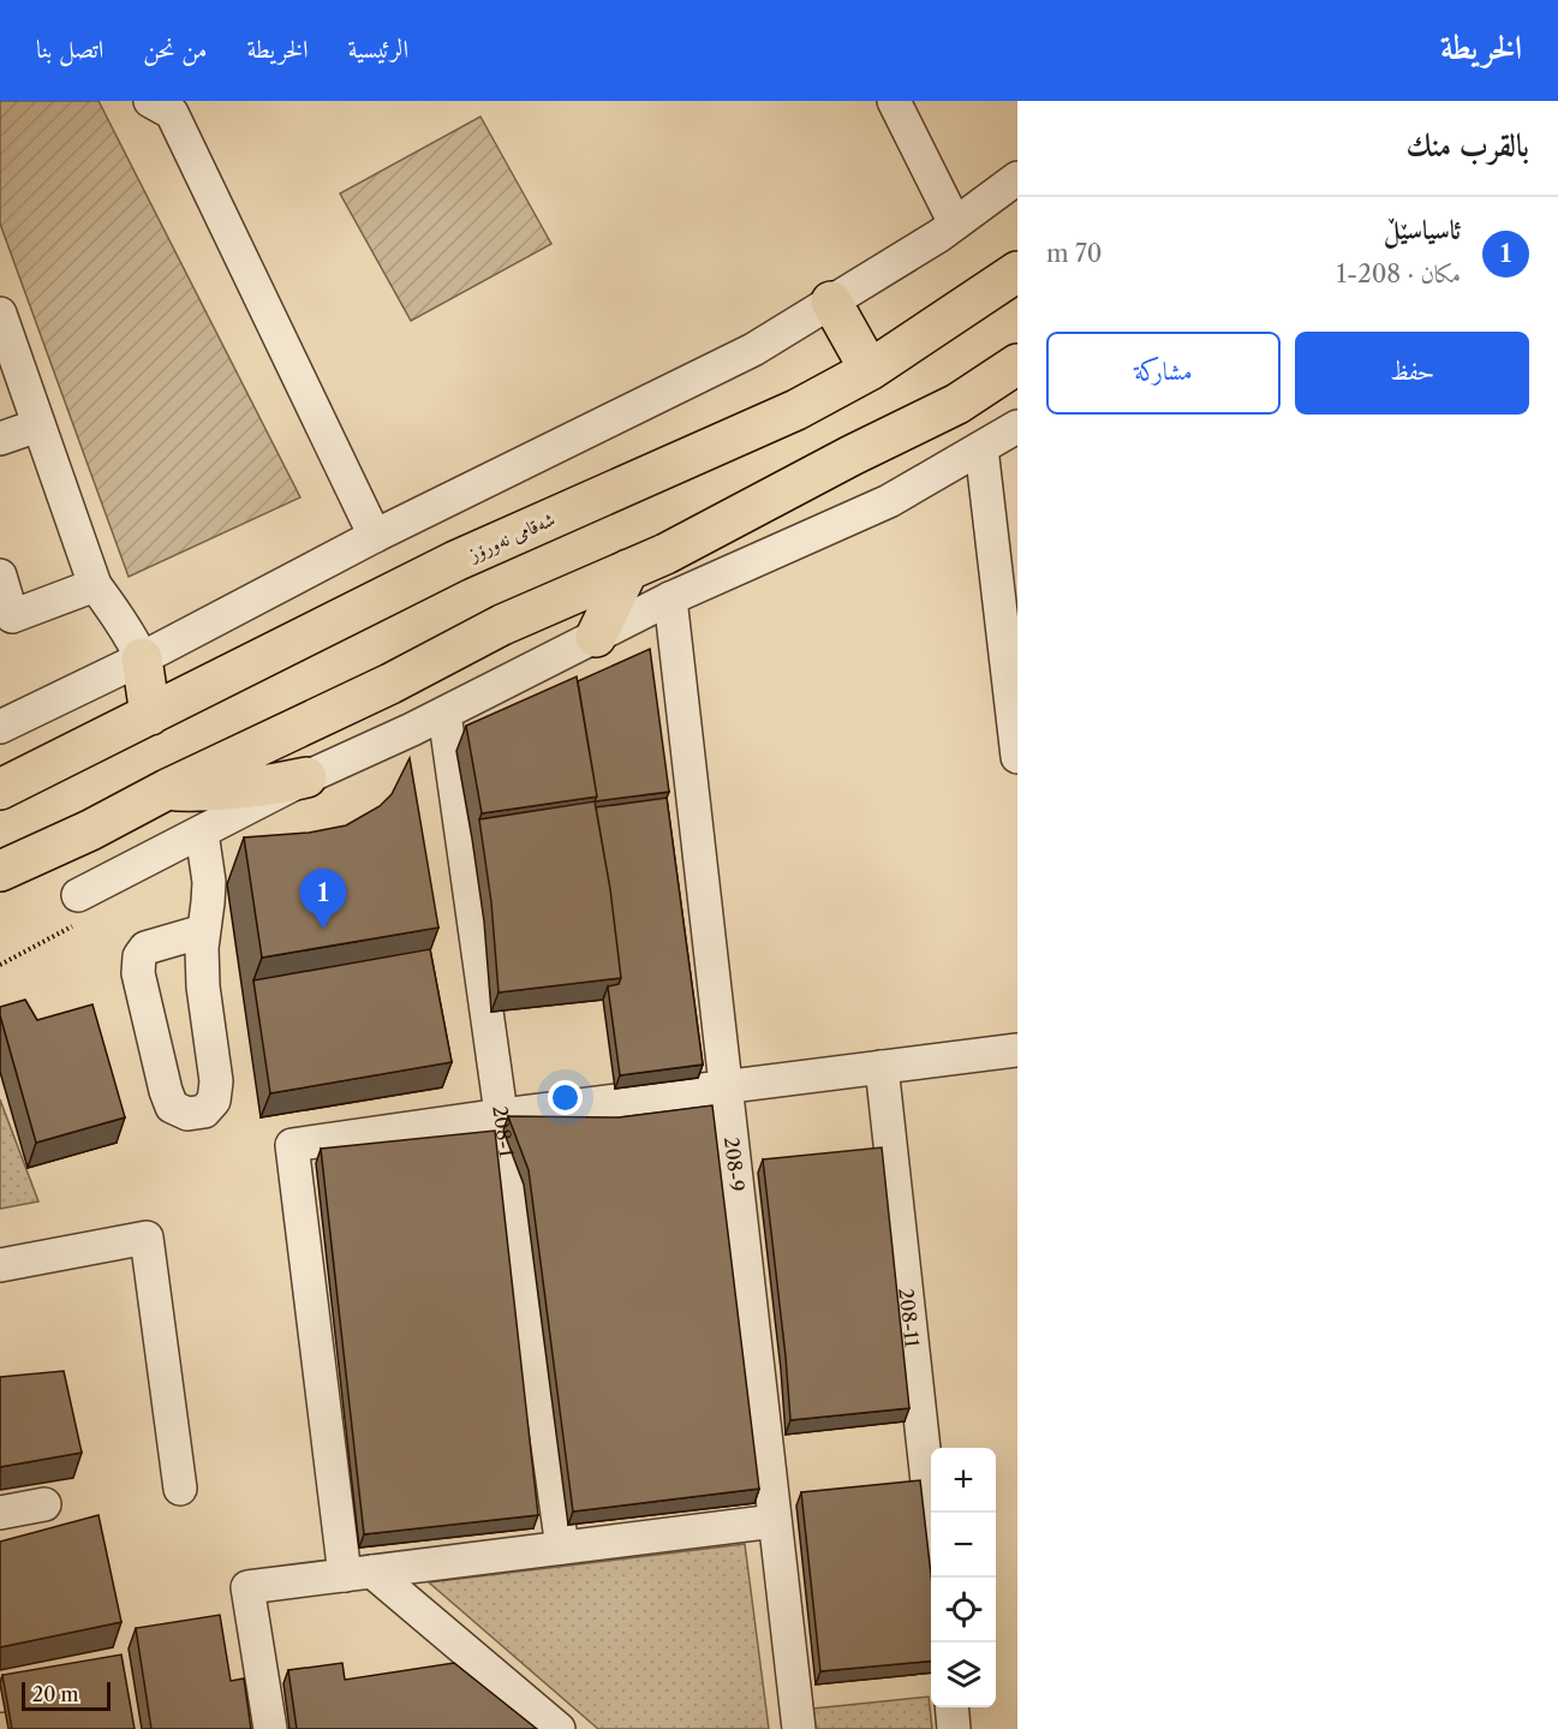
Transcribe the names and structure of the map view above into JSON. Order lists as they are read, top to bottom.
{
  "streets": {
    "main road": ["شەقامی نەورۆز"],
    "street": ["208-1", "208-9", "208-11"]
  },
  "scale_bar": "20 m",
  "page": {
    "header": "الخريطة",
    "nav": [
      "الرئيسية",
      "الخريطة",
      "من نحن",
      "اتصل بنا"
    ],
    "heading": "بالقرب منك",
    "list": [
      {
        "mark": "1",
        "name": "ئاسیاسێڵ",
        "note": "مكان · 208-1",
        "value": "70 m"
      }
    ],
    "buttons": ["حفظ", "مشاركة"],
    "pins": "1",
    "map_buttons": ["+", "−"],
    "scale": "20 m"
  }
}
